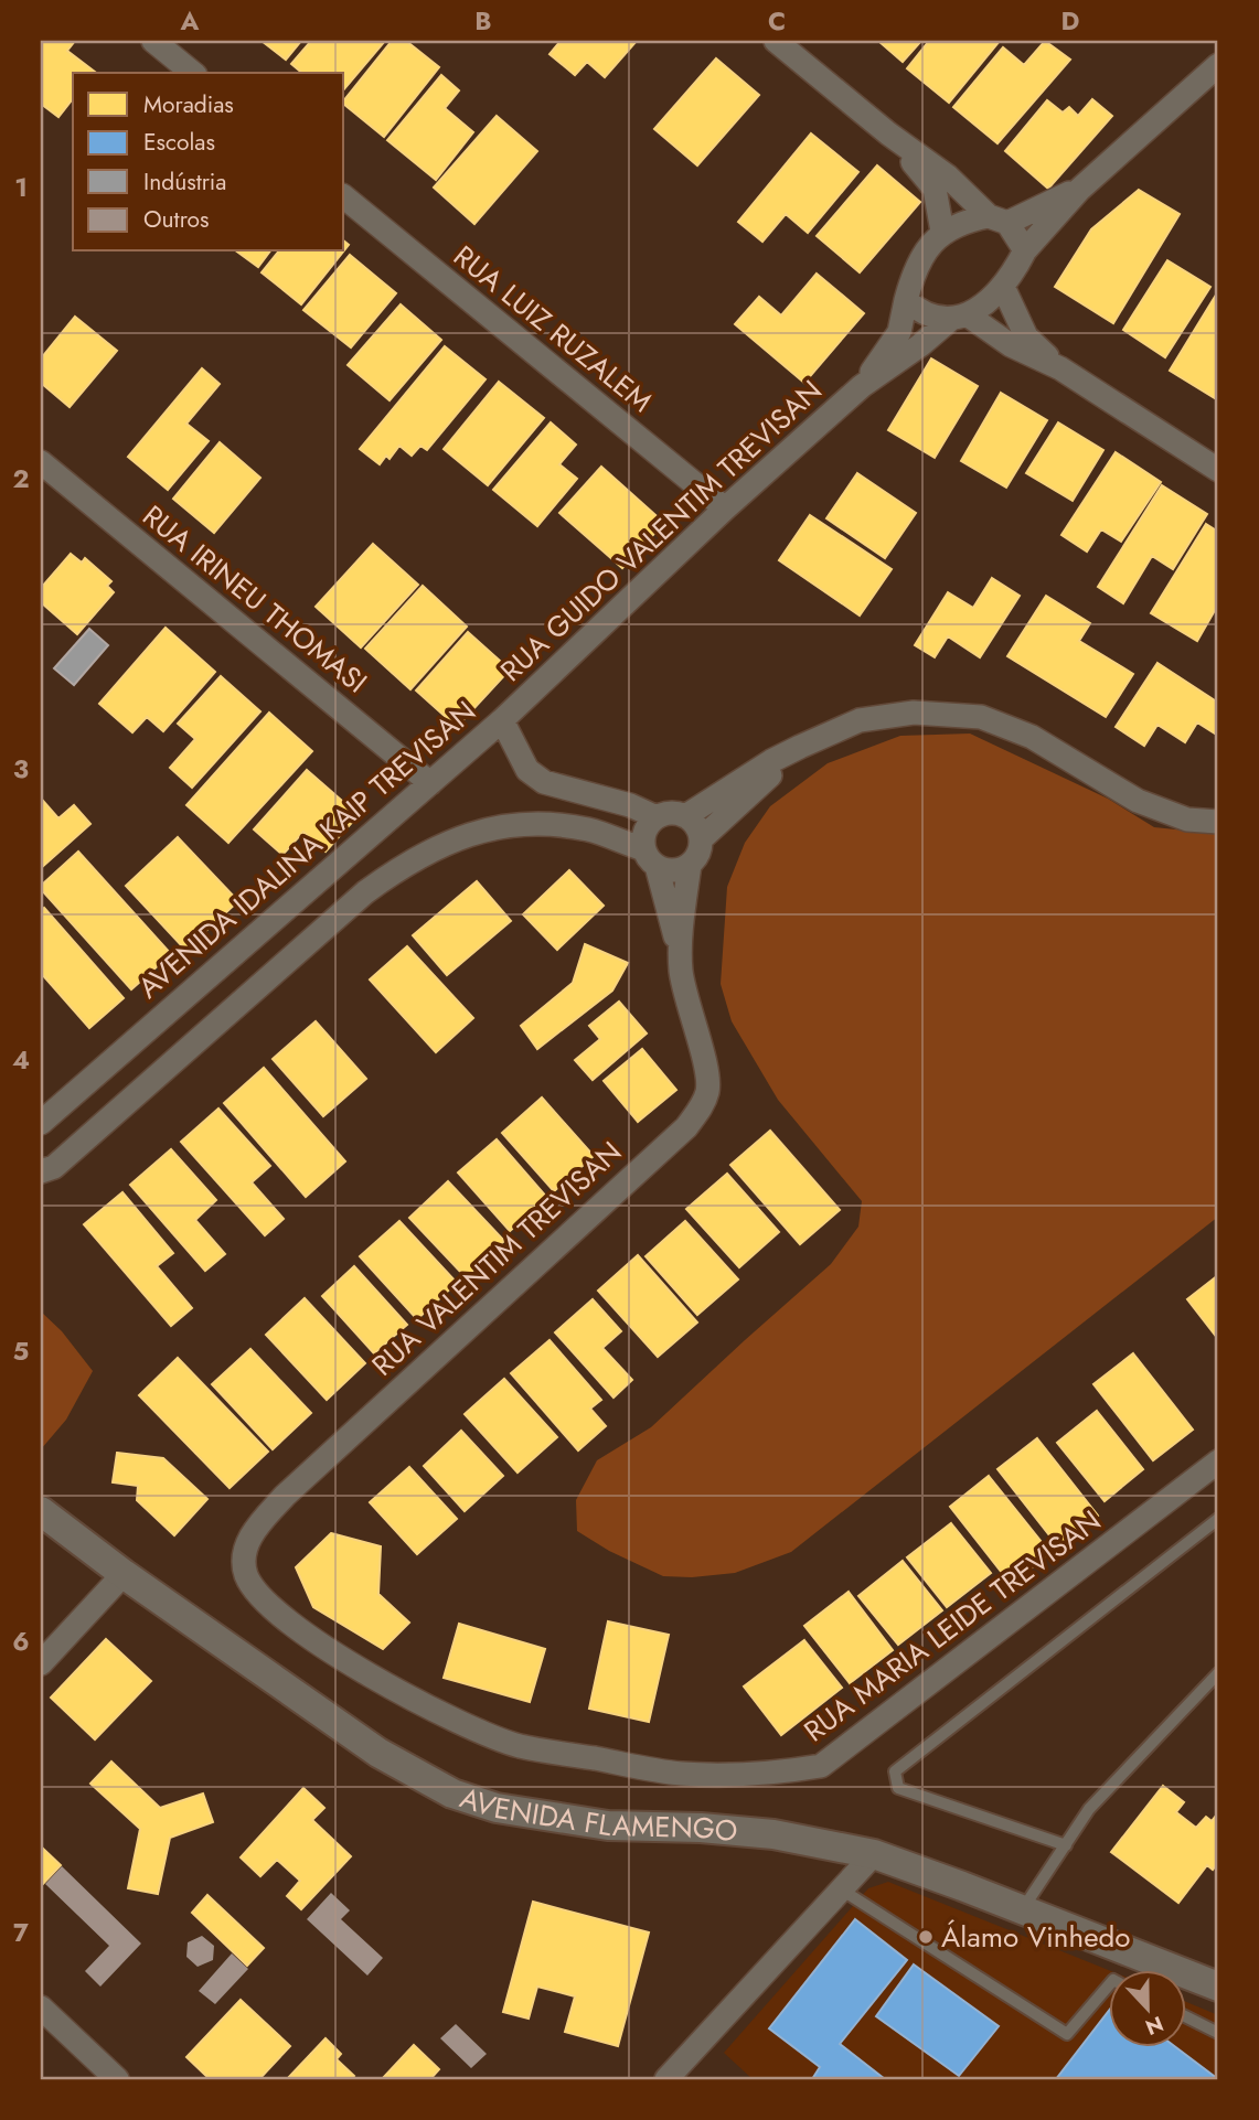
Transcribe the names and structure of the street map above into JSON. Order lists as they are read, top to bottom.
{
  "streets": {
    "street": [
      "RUA LUIZ RUZALEM",
      "RUA GUIDO VALENTIM TREVISAN",
      "RUA IRINEU THOMASI",
      "AVENIDA IDALINA KAIP TREVISAN",
      "RUA VALENTIM TREVISAN",
      "RUA MARIA LEIDE TREVISAN",
      "AVENIDA FLAMENGO"
    ]
  },
  "crossings": [
    ["RUA LUIZ RUZALEM", "RUA GUIDO VALENTIM TREVISAN"],
    ["RUA GUIDO VALENTIM TREVISAN", "AVENIDA IDALINA KAIP TREVISAN"],
    ["RUA IRINEU THOMASI", "AVENIDA IDALINA KAIP TREVISAN"],
    ["AVENIDA IDALINA KAIP TREVISAN", "RUA VALENTIM TREVISAN"],
    ["RUA VALENTIM TREVISAN", "RUA MARIA LEIDE TREVISAN"]
  ],
  "places": ["Álamo Vinhedo"],
  "legend": [
    "Moradias",
    "Escolas",
    "Indústria",
    "Outros"
  ],
  "north": "bottom",
  "grid": {
    "columns": [
      "A",
      "B",
      "C",
      "D"
    ],
    "rows": [
      "1",
      "2",
      "3",
      "4",
      "5",
      "6",
      "7"
    ]
  }
}
